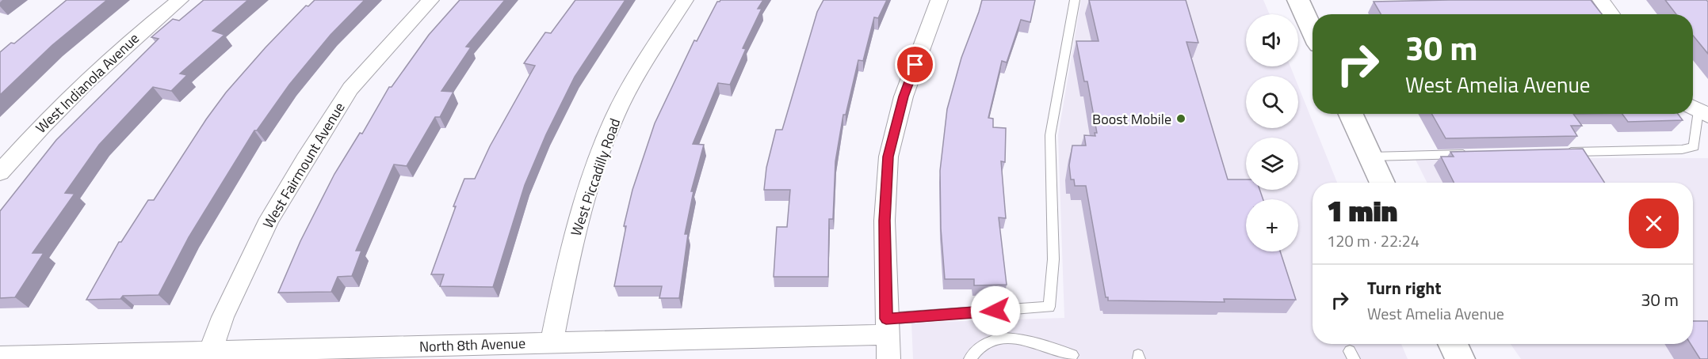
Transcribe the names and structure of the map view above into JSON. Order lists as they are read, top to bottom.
{
  "streets": {
    "street": [
      "West Indianola Avenue",
      "West Fairmount Avenue",
      "West Piccadilly Road",
      "North 8th Avenue"
    ]
  },
  "crossings": [
    ["West Fairmount Avenue", "North 8th Avenue"],
    ["West Piccadilly Road", "North 8th Avenue"]
  ],
  "places": ["Boost Mobile"],
  "page": {
    "map_buttons": "+",
    "turn": ["30 m", "West Amelia Avenue"],
    "heading": ["1 min", "120 m · 22:24"],
    "list": [
      {
        "name": "Turn right",
        "note": "West Amelia Avenue",
        "value": "30 m"
      }
    ]
  }
}
